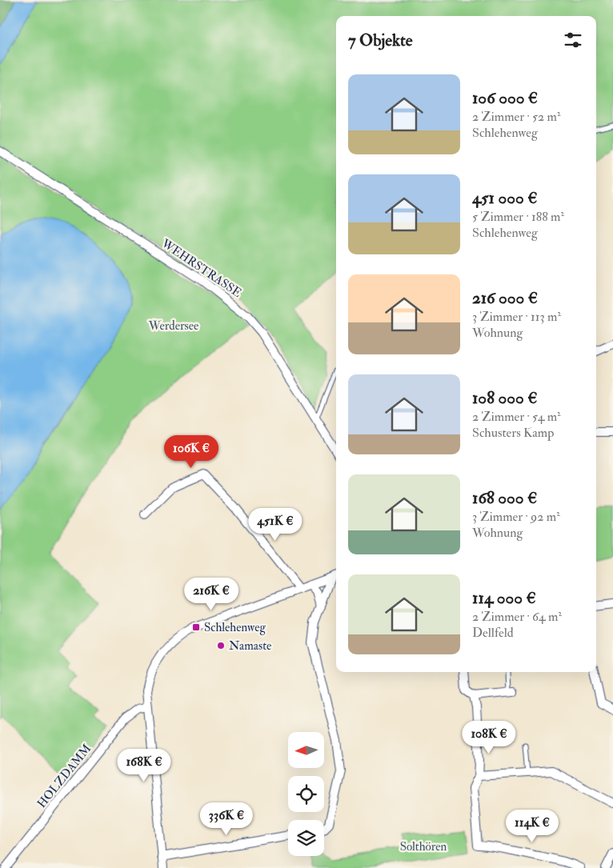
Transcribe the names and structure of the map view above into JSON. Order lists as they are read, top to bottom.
{
  "streets": {
    "street": ["WEHRSTRASSE", "HOLZDAMM"]
  },
  "parks": ["Werdersee", "Solthören"],
  "places": {
    "transit": ["Schlehenweg"],
    "other": ["Namaste"]
  },
  "north": "left",
  "page": {
    "heading": "7 Objekte",
    "list": [
      {
        "name": "106 000 €",
        "note": "2 Zimmer · 52 m² · Schlehenweg"
      },
      {
        "name": "451 000 €",
        "note": "5 Zimmer · 188 m² · Schlehenweg"
      },
      {
        "name": "216 000 €",
        "note": "3 Zimmer · 113 m² · Wohnung"
      },
      {
        "name": "108 000 €",
        "note": "2 Zimmer · 54 m² · Schusters Kamp"
      },
      {
        "name": "168 000 €",
        "note": "3 Zimmer · 92 m² · Wohnung"
      },
      {
        "name": "114 000 €",
        "note": "2 Zimmer · 64 m² · Dellfeld"
      }
    ],
    "price": [
      "106K €",
      "451K €",
      "216K €",
      "108K €",
      "168K €",
      "336K €",
      "114K €"
    ]
  }
}
